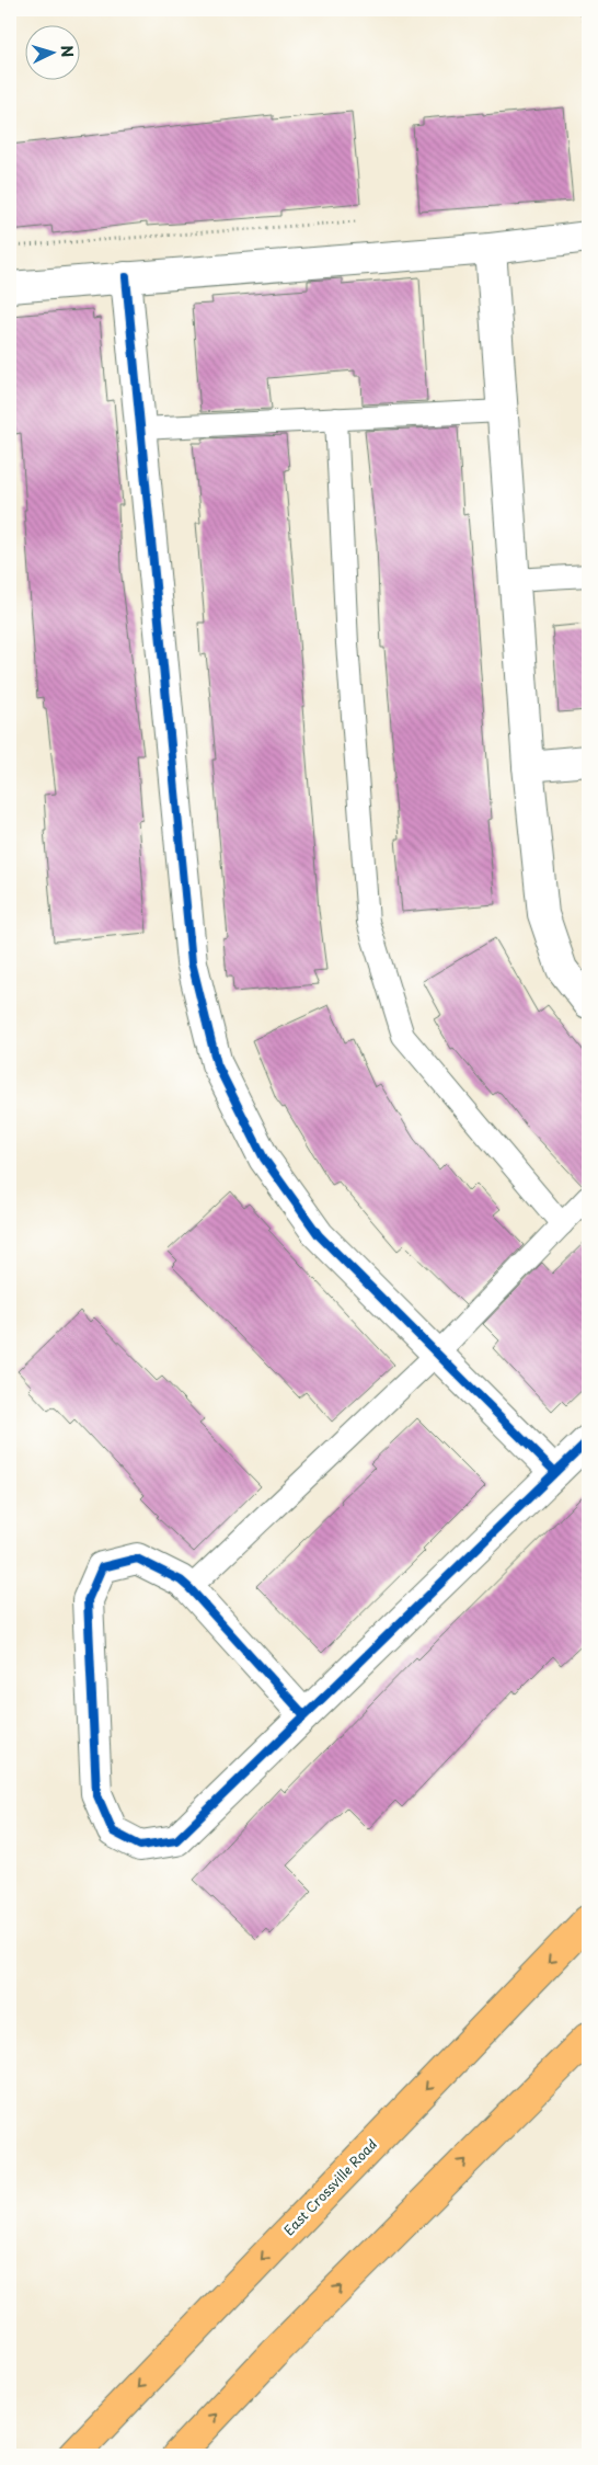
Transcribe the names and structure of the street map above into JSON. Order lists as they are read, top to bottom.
{
  "streets": {
    "main road": ["East Crossville Road"]
  },
  "north": "right"
}
